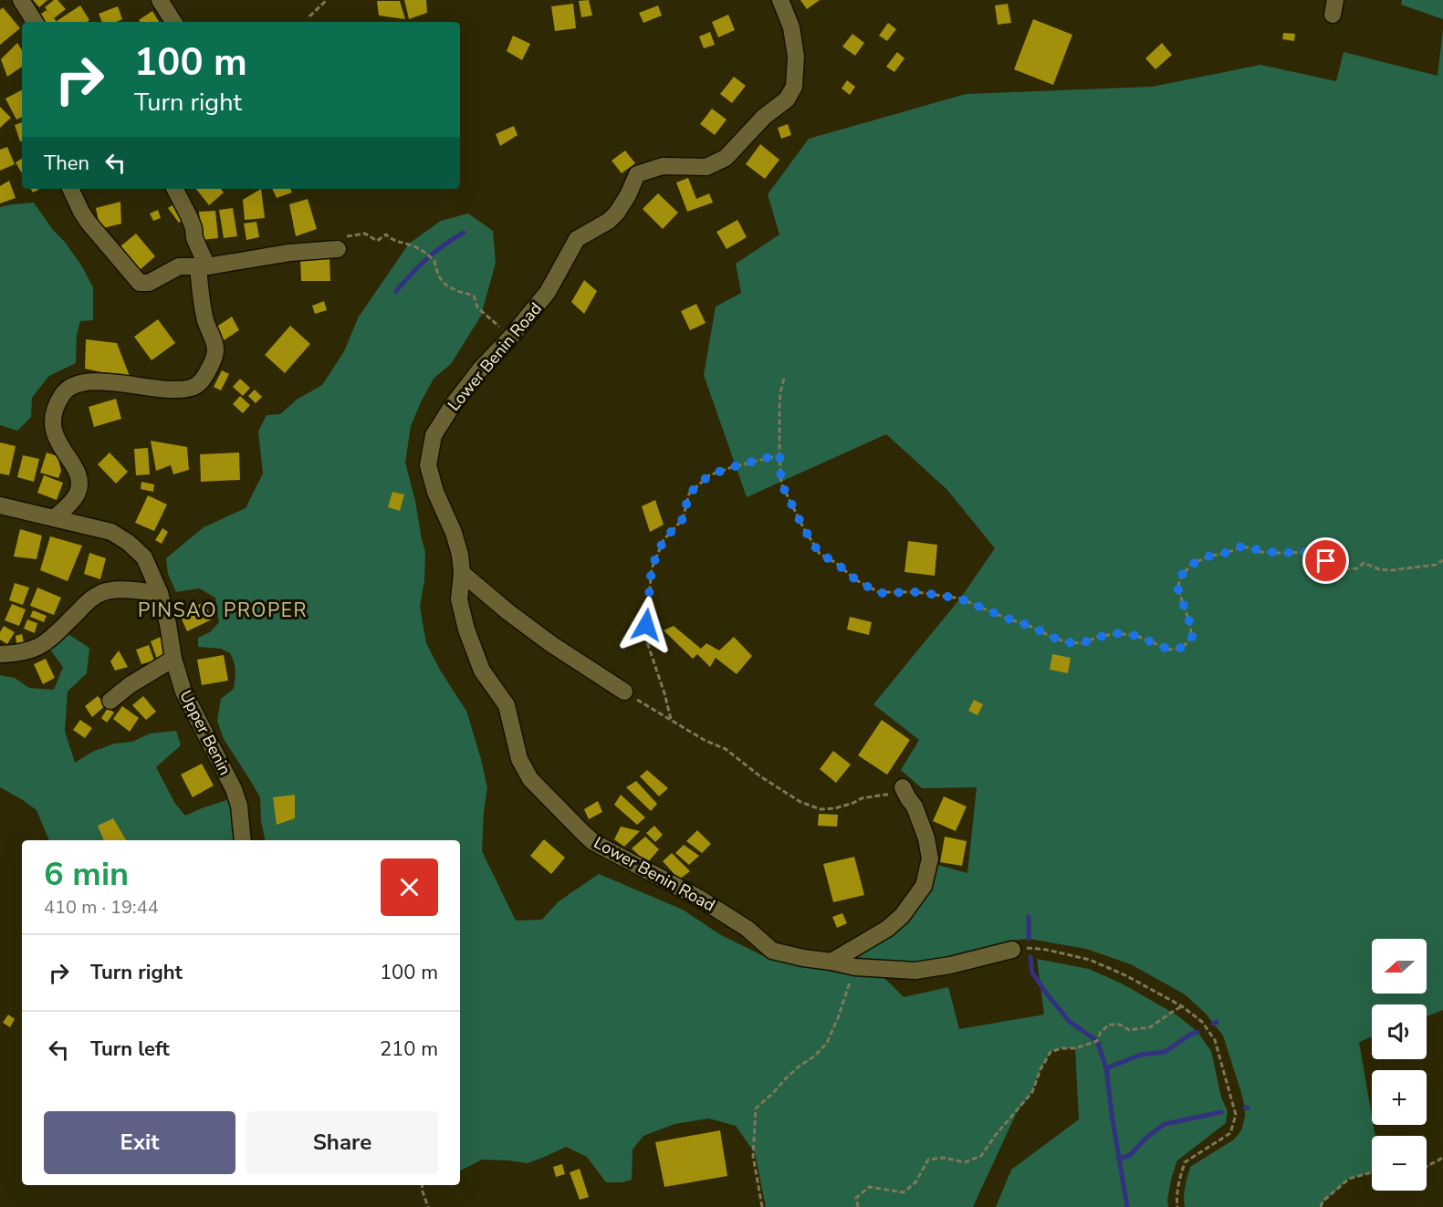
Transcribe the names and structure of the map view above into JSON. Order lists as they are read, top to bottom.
{
  "streets": {
    "street": ["Lower Benin Road", "Upper Benin"]
  },
  "districts": ["PINSAO PROPER"],
  "north": "left",
  "page": {
    "turn": ["100 m", "Turn right"],
    "then": "Then",
    "heading": ["6 min", "410 m · 19:44"],
    "list": [
      {
        "name": "Turn right",
        "value": "100 m"
      },
      {
        "name": "Turn left",
        "value": "210 m"
      }
    ],
    "map_buttons": ["+", "−"],
    "buttons": ["Exit", "Share"]
  }
}
